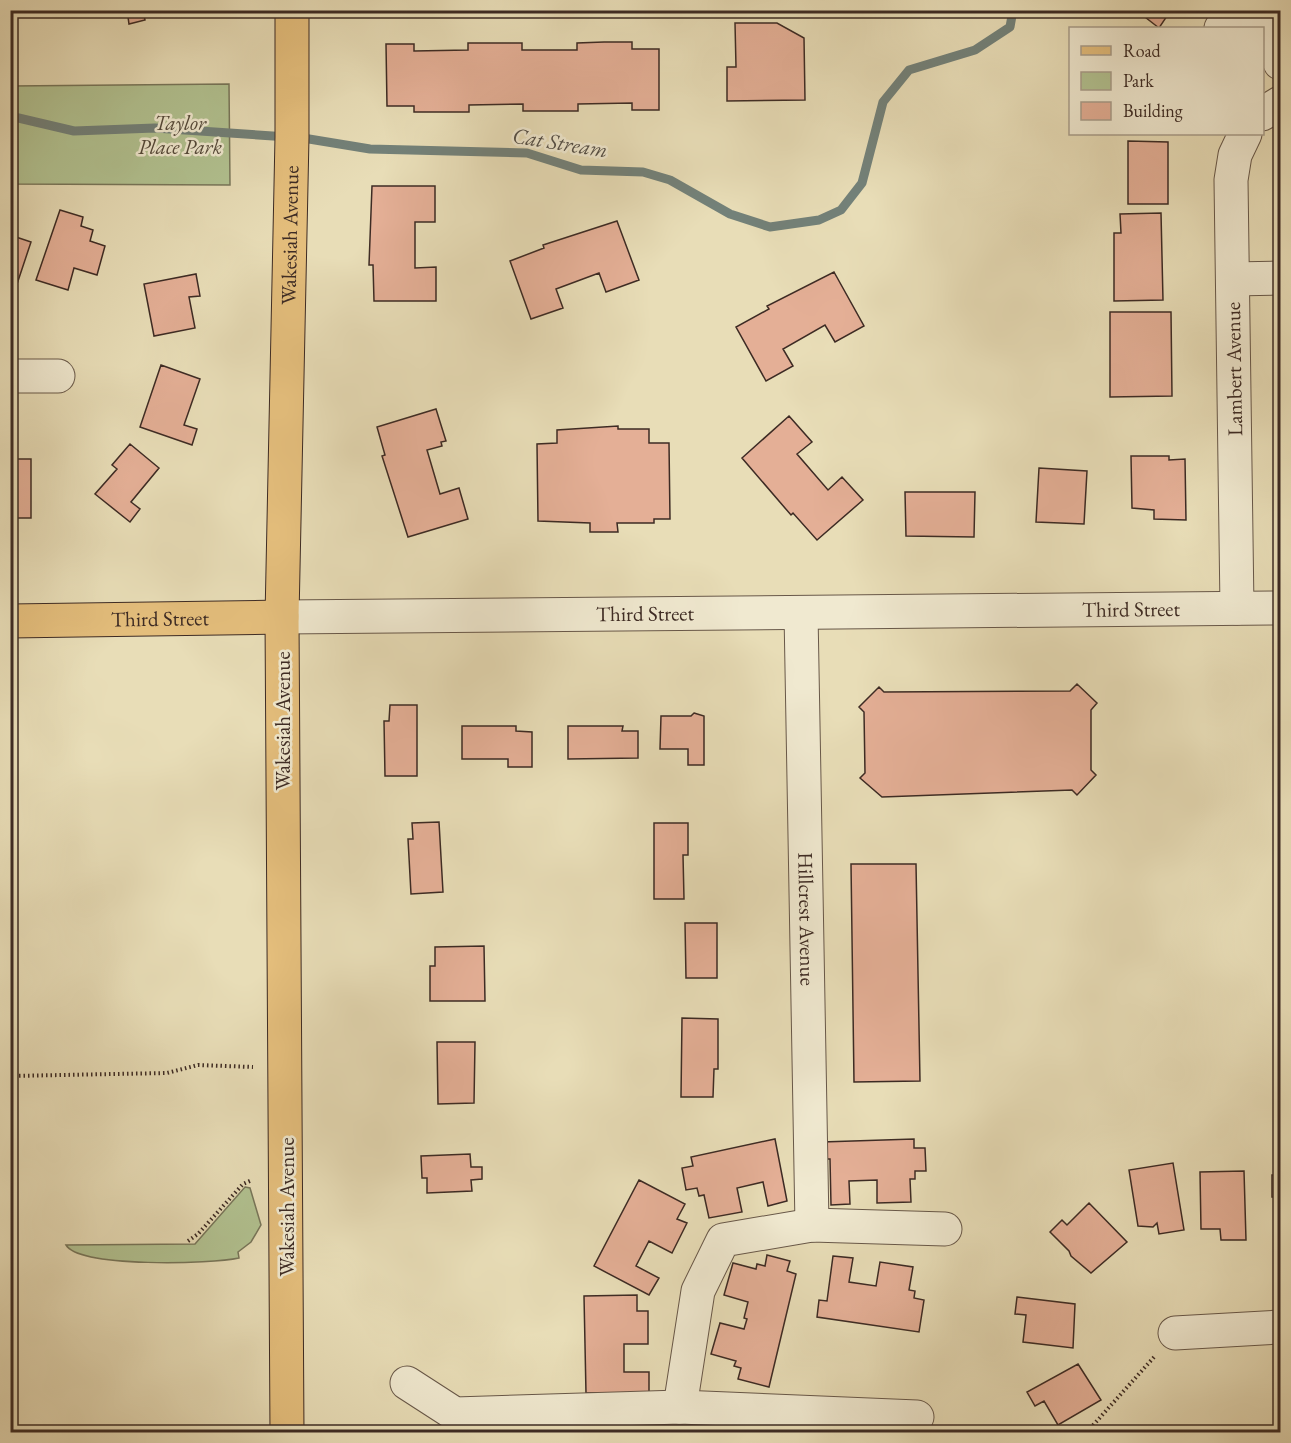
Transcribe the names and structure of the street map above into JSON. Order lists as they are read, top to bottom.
{
  "streets": {
    "main road": ["Wakesiah Avenue", "Third Street"],
    "street": ["Lambert Avenue", "Hillcrest Avenue"]
  },
  "crossings": [
    ["Wakesiah Avenue", "Third Street"],
    ["Lambert Avenue", "Third Street"],
    ["Third Street", "Hillcrest Avenue"]
  ],
  "water": ["Cat Stream"],
  "parks": ["Taylor Place Park"],
  "legend": ["Road", "Park", "Building"]
}
